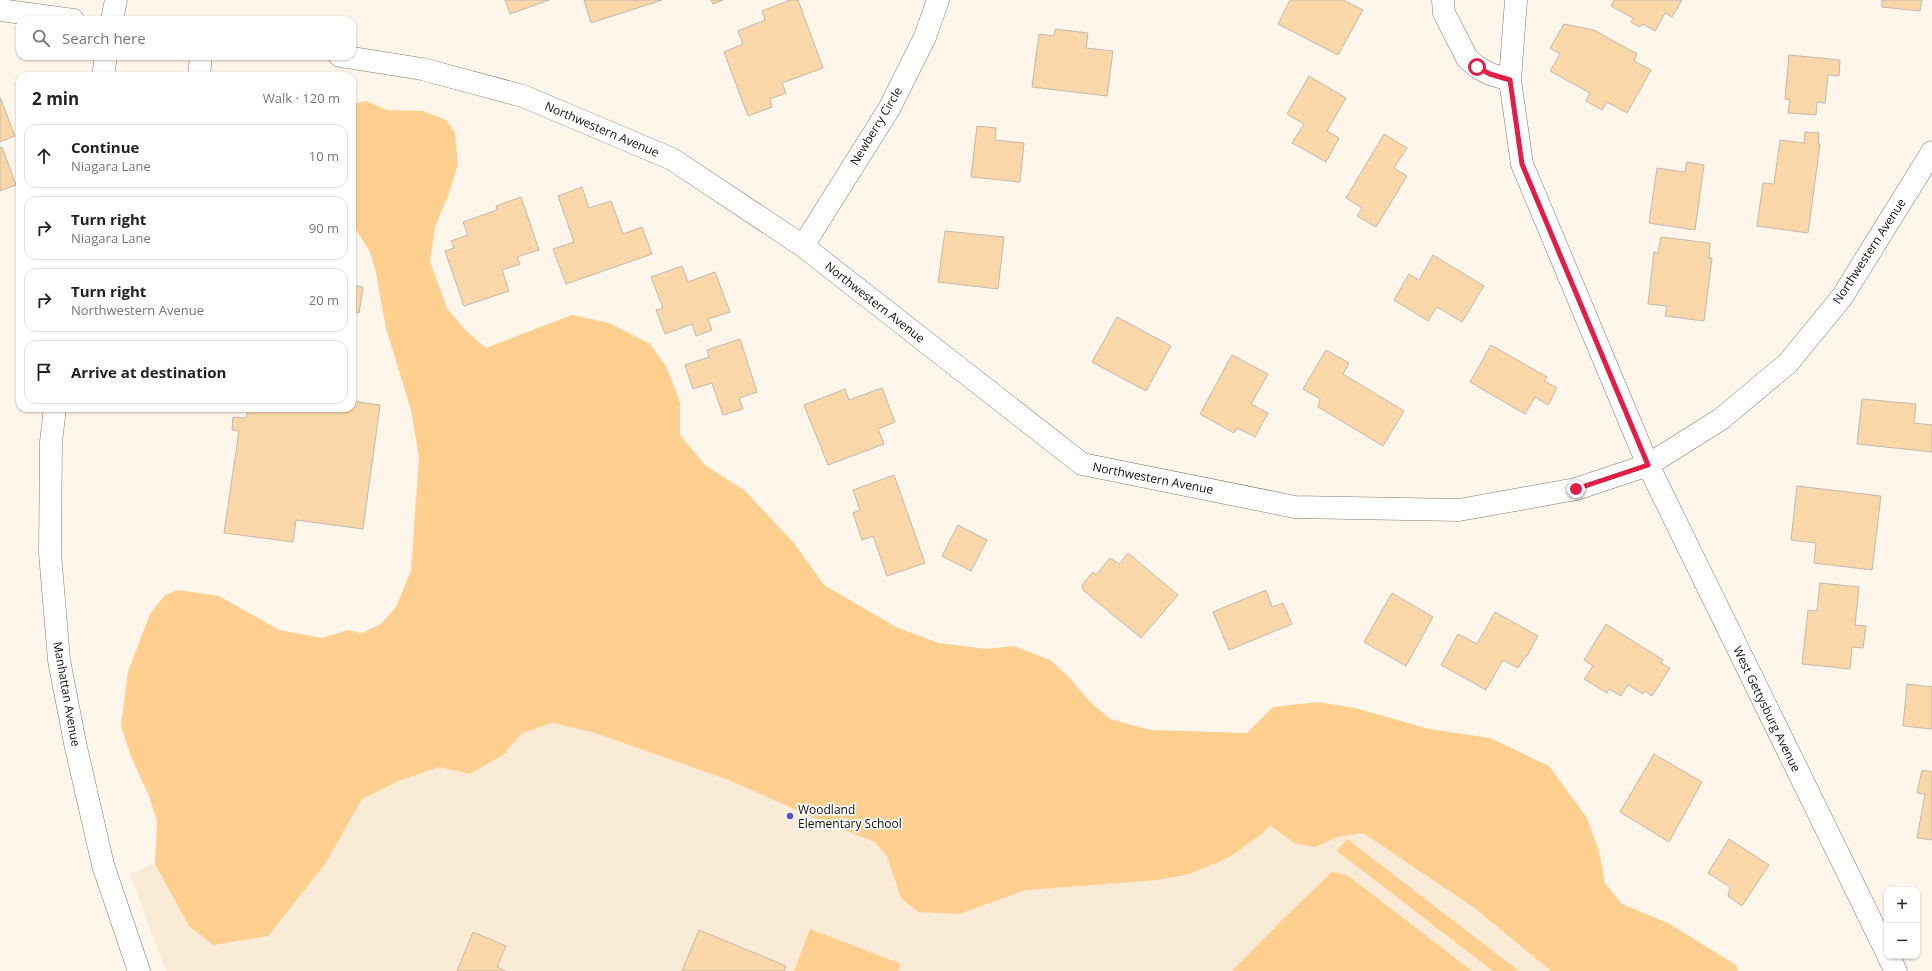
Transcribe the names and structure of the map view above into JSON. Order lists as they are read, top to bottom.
{
  "streets": {
    "street": [
      "Newberry Circle",
      "Northwestern Avenue",
      "Manhattan Avenue",
      "West Gettysburg Avenue"
    ]
  },
  "crossings": [
    ["Newberry Circle", "Northwestern Avenue"],
    ["Northwestern Avenue", "West Gettysburg Avenue"]
  ],
  "places": ["Woodland Elementary School"],
  "page": {
    "search": "Search here",
    "heading": ["2 min", "Walk · 120 m"],
    "list": [
      ["Continue", "Niagara Lane", "10 m"],
      ["Turn right", "Niagara Lane", "90 m"],
      ["Turn right", "Northwestern Avenue", "20 m"],
      "Arrive at destination"
    ],
    "map_buttons": ["+", "−"]
  }
}
